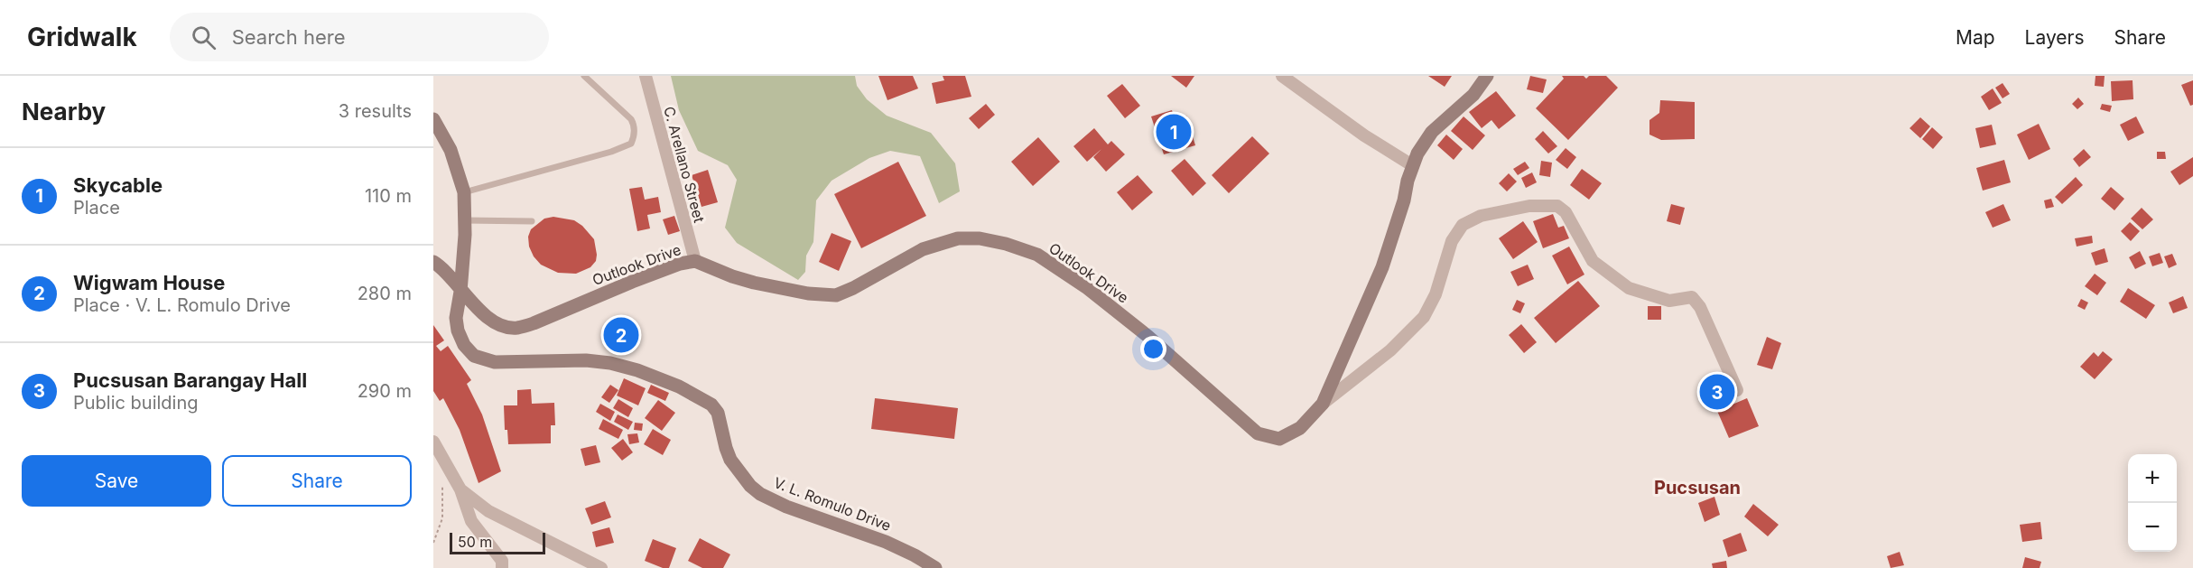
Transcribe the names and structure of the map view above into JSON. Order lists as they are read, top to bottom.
{
  "streets": {
    "street": ["C. Arellano Street", "Outlook Drive", "V. L. Romulo Drive"]
  },
  "crossings": [
    ["C. Arellano Street", "Outlook Drive"],
    ["Outlook Drive", "V. L. Romulo Drive"]
  ],
  "districts": ["Pucsusan"],
  "scale_bar": "50 m",
  "page": {
    "header": "Gridwalk",
    "search": "Search here",
    "nav": ["Map", "Layers", "Share"],
    "heading": ["Nearby", "3 results"],
    "pins": ["1", "2", "3"],
    "list": [
      {
        "mark": "1",
        "name": "Skycable",
        "note": "Place",
        "value": "110 m"
      },
      {
        "mark": "2",
        "name": "Wigwam House",
        "note": "Place · V. L. Romulo Drive",
        "value": "280 m"
      },
      {
        "mark": "3",
        "name": "Pucsusan Barangay Hall",
        "note": "Public building",
        "value": "290 m"
      }
    ],
    "buttons": ["Save", "Share"],
    "map_buttons": ["+", "−"],
    "scale": "50 m"
  }
}
